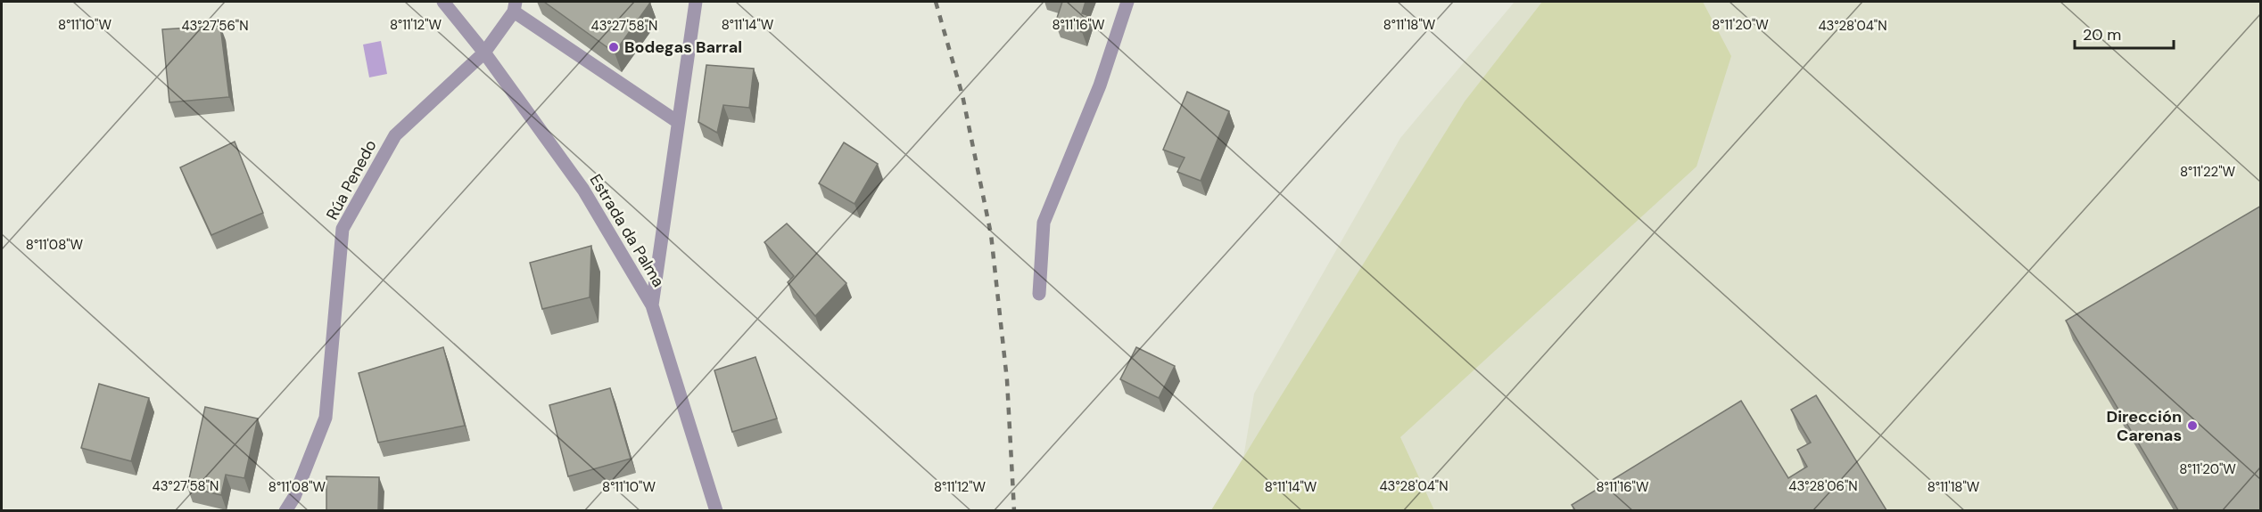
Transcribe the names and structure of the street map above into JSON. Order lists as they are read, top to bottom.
{
  "streets": {
    "street": ["Rúa Penedo", "Estrada da Palma"]
  },
  "crossings": [
    ["Rúa Penedo", "Estrada da Palma"]
  ],
  "places": ["Bodegas Barral", "Dirección Carenas"],
  "scale_bar": "20 m",
  "coordinates": [
    "8°11'10\"W",
    "8°11'12\"W",
    "8°11'14\"W",
    "8°11'16\"W",
    "8°11'18\"W",
    "8°11'20\"W",
    "43°27'56\"N",
    "43°27'58\"N",
    "43°28'04\"N",
    "8°11'22\"W",
    "8°11'08\"W",
    "43°28'06\"N"
  ]
}
